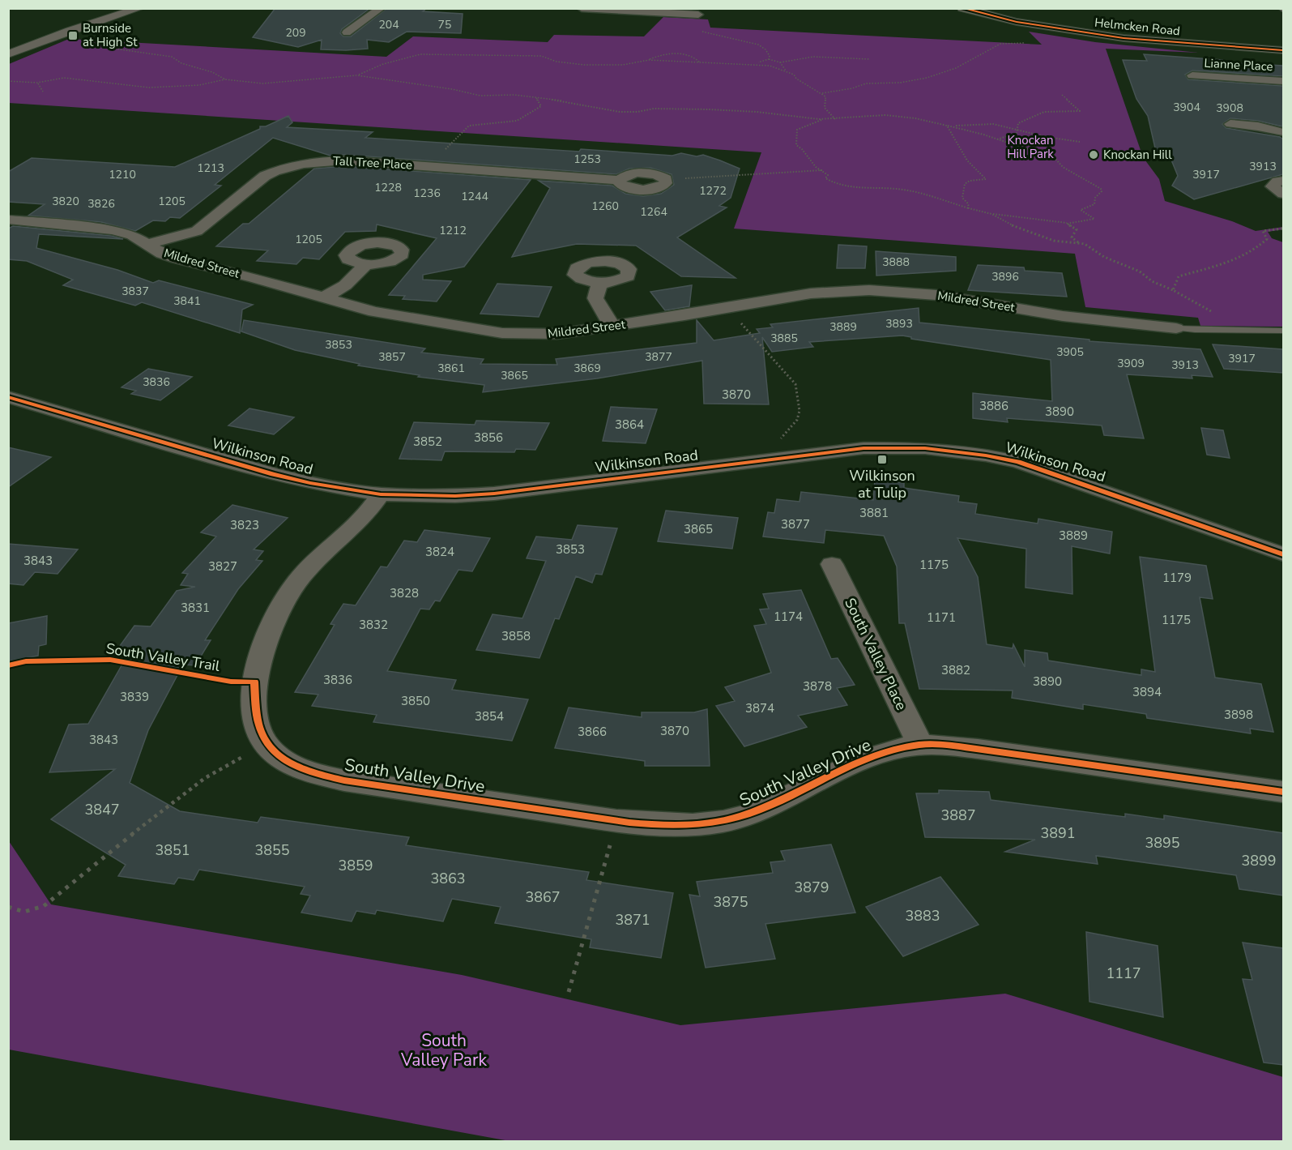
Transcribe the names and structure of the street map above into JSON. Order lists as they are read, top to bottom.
{
  "streets": {
    "main road": ["Helmcken Road"],
    "street": [
      "Lianne Place",
      "Tall Tree Place",
      "Mildred Street",
      "Wilkinson Road",
      "South Valley Place",
      "South Valley Drive"
    ],
    "cycle path": ["South Valley Trail"]
  },
  "crossings": [
    ["Tall Tree Place", "Mildred Street"],
    ["Wilkinson Road", "South Valley Drive"],
    ["South Valley Place", "South Valley Drive"]
  ],
  "parks": ["Knockan Hill Park", "South Valley Park"],
  "places": {
    "transit": ["Burnside at High St", "Wilkinson at Tulip"],
    "other": ["Knockan Hill"]
  },
  "house_numbers": [
    "204",
    "75",
    "209",
    "3904",
    "3908",
    "1253",
    "3913",
    "1213",
    "1210",
    "3917",
    "1228",
    "1272",
    "1236",
    "1244",
    "3820",
    "1205",
    "3826",
    "1260",
    "1264",
    "1212",
    "1205",
    "3888",
    "3896",
    "3837",
    "3841",
    "3893",
    "3889",
    "3885",
    "3853",
    "3905",
    "3857",
    "3877",
    "3917",
    "3909",
    "3913",
    "3861",
    "3869",
    "3865",
    "3836",
    "3870",
    "3886",
    "3890",
    "3864",
    "3856",
    "3852",
    "3881",
    "3877",
    "3823",
    "3865",
    "3889",
    "3853",
    "3824",
    "3843",
    "1175",
    "3827",
    "1179",
    "3828",
    "3831",
    "1174",
    "1171",
    "1175",
    "3832",
    "3858",
    "3882",
    "3836",
    "3890",
    "3878",
    "3894",
    "3839",
    "3850",
    "3874",
    "3898",
    "3854",
    "3870",
    "3866",
    "3843",
    "3847",
    "3887",
    "3891",
    "3895",
    "3851",
    "3855",
    "3899",
    "3859",
    "3863",
    "3879",
    "3867",
    "3875",
    "3883",
    "3871",
    "1117"
  ]
}
